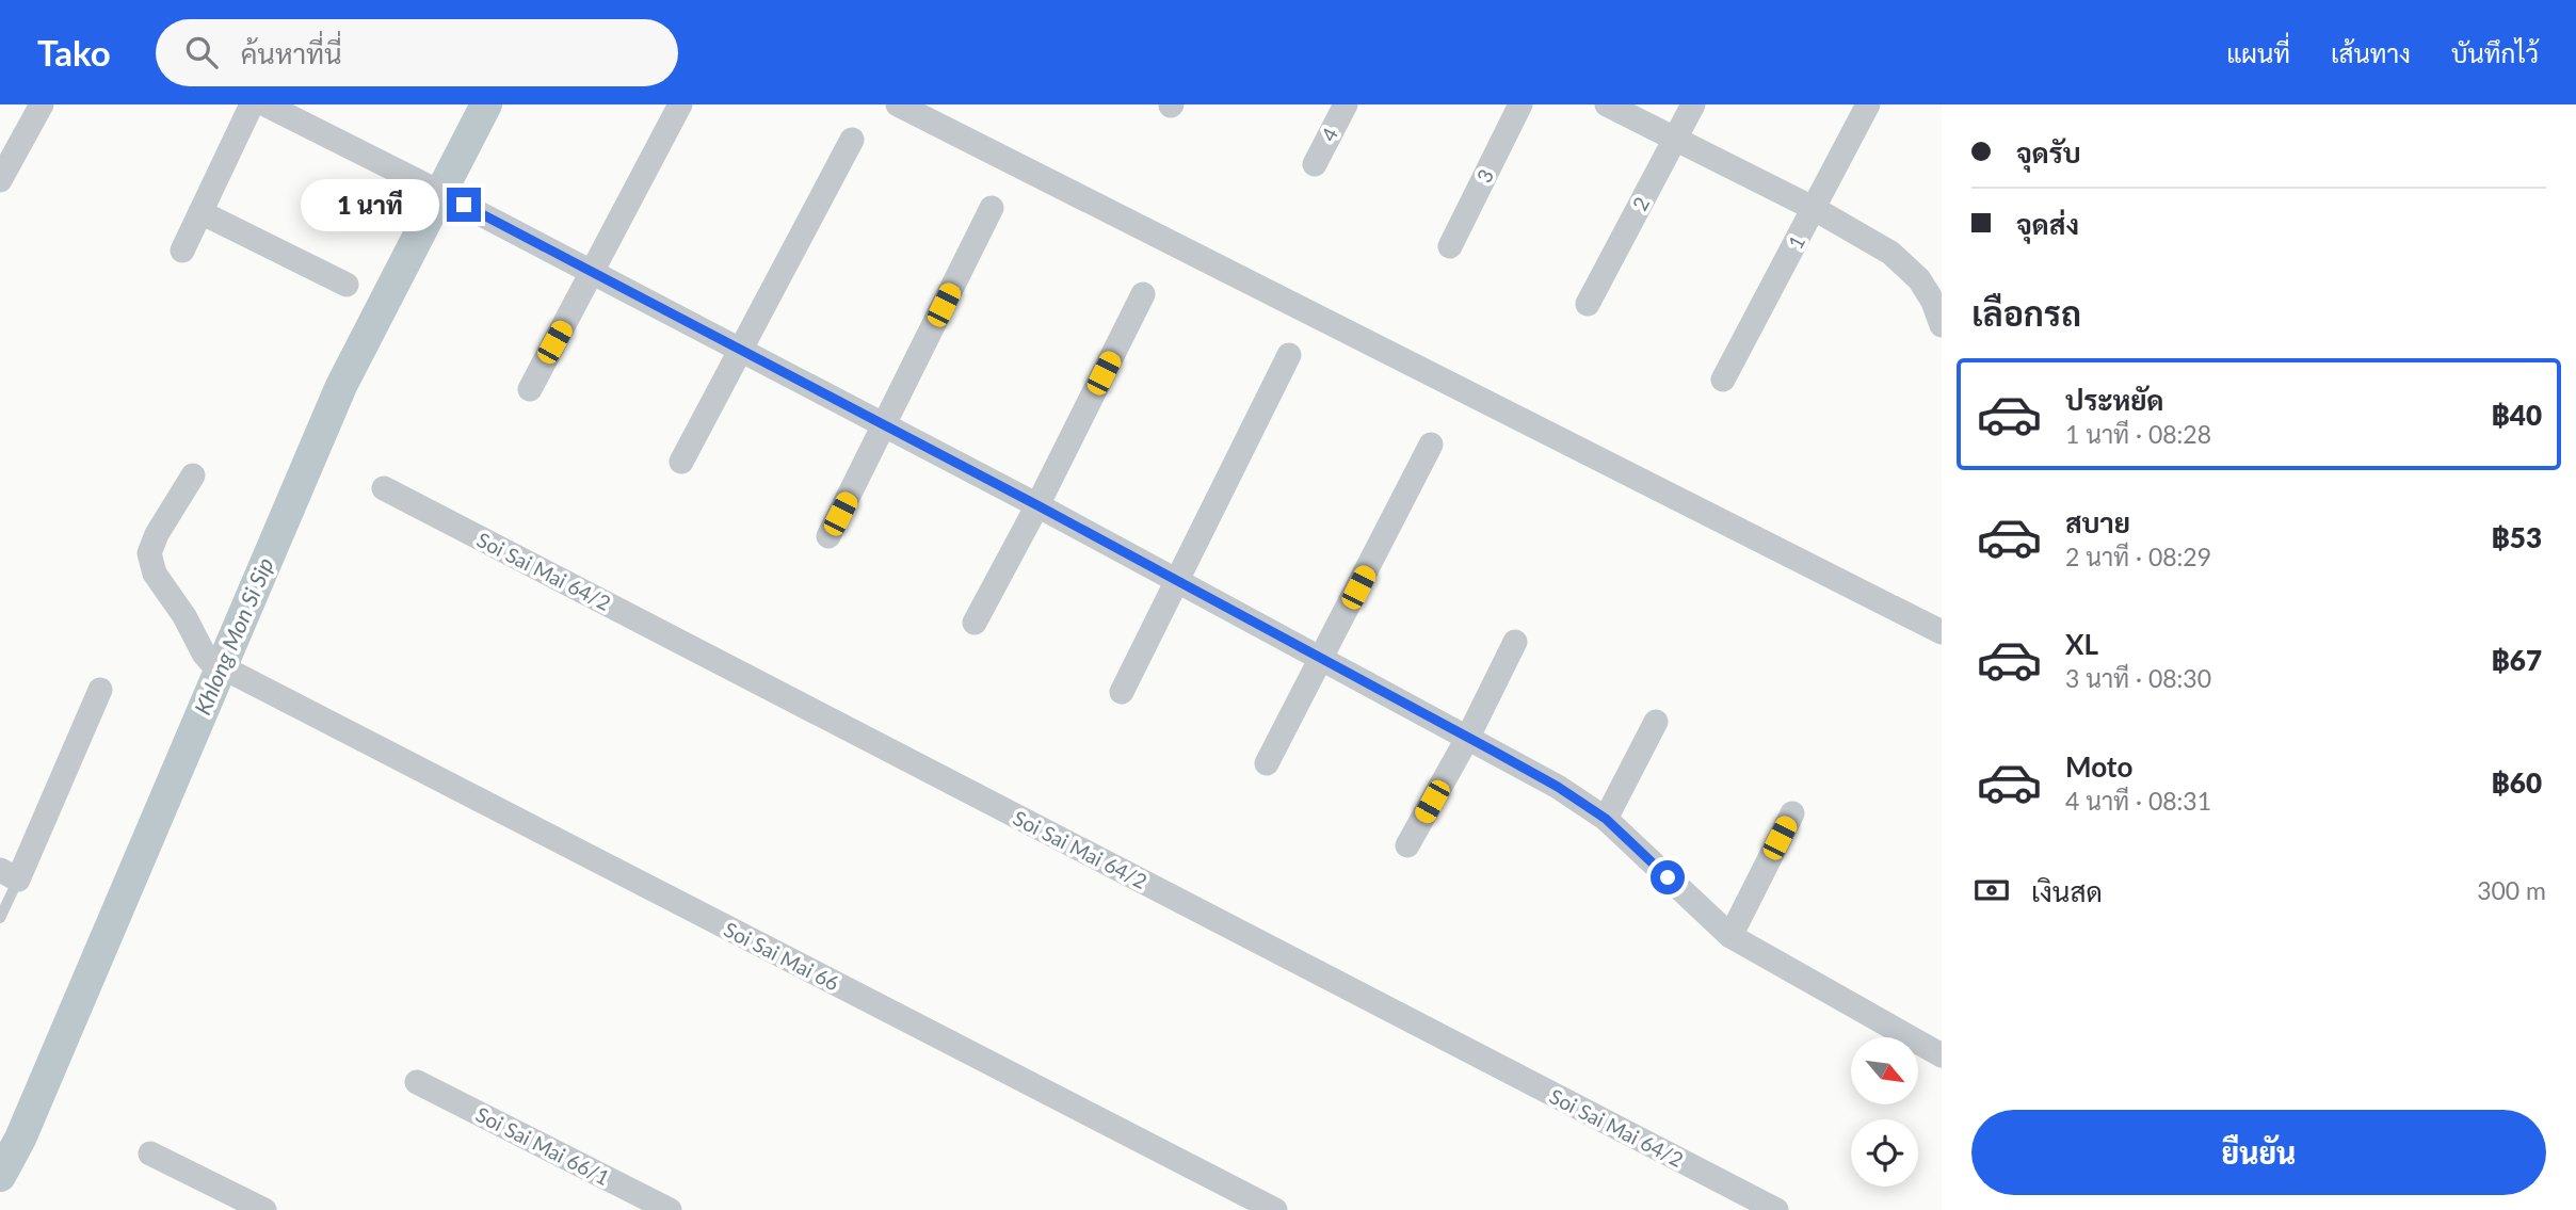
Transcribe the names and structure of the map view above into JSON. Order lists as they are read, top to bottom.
{
  "streets": {
    "street": [
      "4",
      "3",
      "2",
      "1",
      "Soi Sai Mai 64/2",
      "Soi Sai Mai 66",
      "Soi Sai Mai 66/1"
    ]
  },
  "water": ["Khlong Mon Si Sip"],
  "north": "bottom right",
  "page": {
    "header": "Tako",
    "search": "ค้นหาที่นี่",
    "nav": ["แผนที่", "เส้นทาง", "บันทึกไว้"],
    "banner": ["จุดรับ", "จุดส่ง"],
    "bubble": "1 นาที",
    "heading": "เลือกรถ",
    "list": [
      {
        "name": "ประหยัด",
        "note": "1 นาที · 08:28",
        "value": "฿40"
      },
      {
        "name": "สบาย",
        "note": "2 นาที · 08:29",
        "value": "฿53"
      },
      {
        "name": "XL",
        "note": "3 นาที · 08:30",
        "value": "฿67"
      },
      {
        "name": "Moto",
        "note": "4 นาที · 08:31",
        "value": "฿60"
      }
    ],
    "pay": ["เงินสด", "300 m"],
    "buttons": "ยืนยัน"
  }
}
